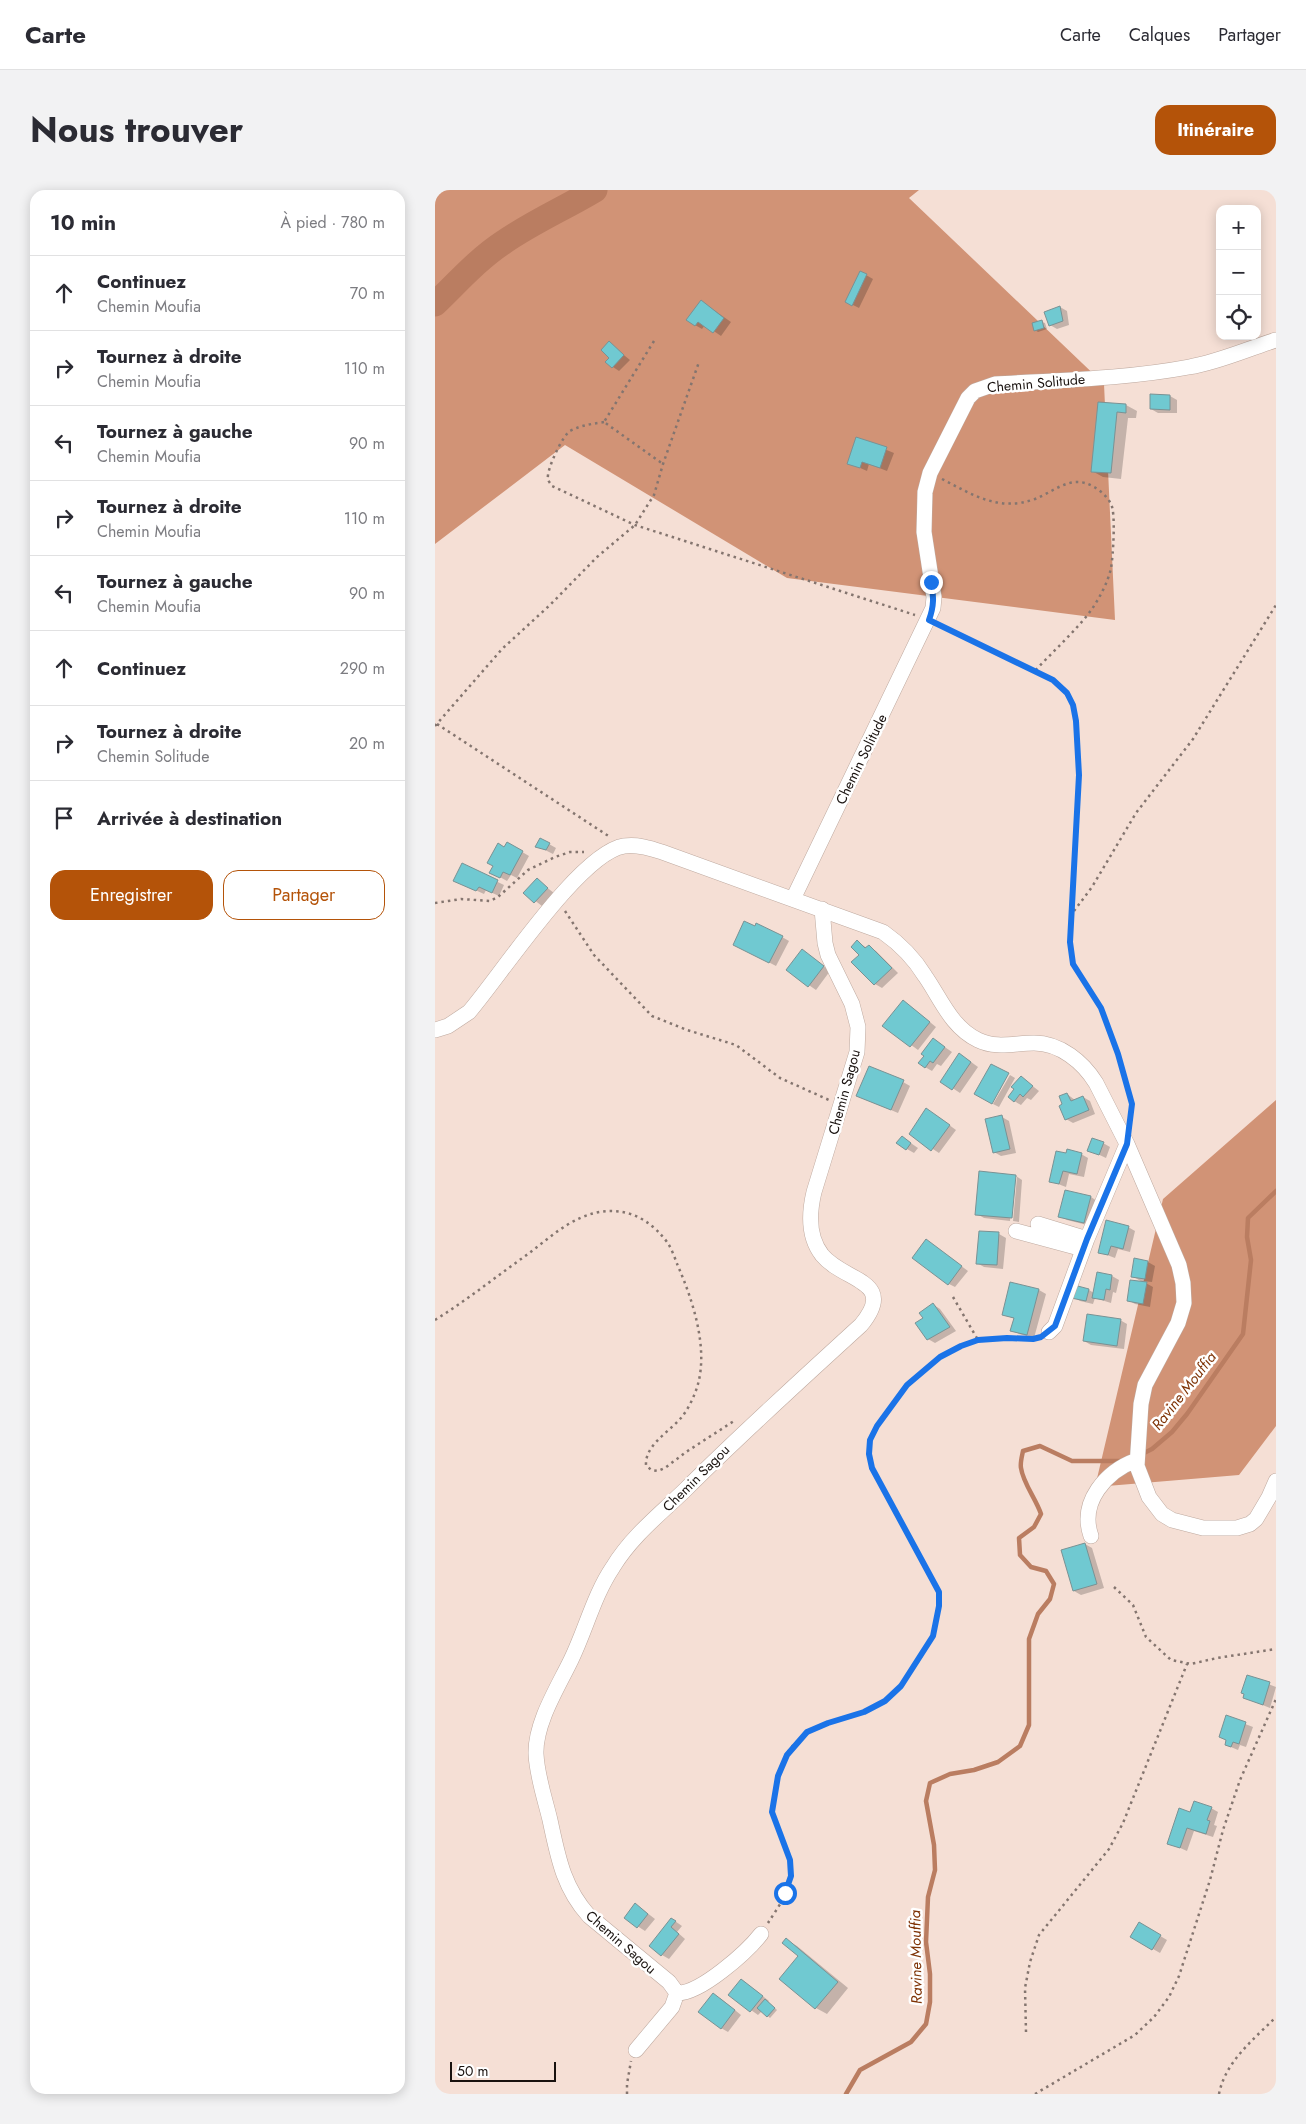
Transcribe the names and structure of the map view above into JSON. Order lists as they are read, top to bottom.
{
  "streets": {
    "street": ["Chemin Solitude", "Chemin Sagou"]
  },
  "water": ["Ravine Mouffia"],
  "scale_bar": "50 m",
  "page": {
    "header": "Carte",
    "nav": ["Carte", "Calques", "Partager"],
    "title": "Nous trouver",
    "buttons": [
      "Itinéraire",
      ["Enregistrer", "Partager"]
    ],
    "heading": ["10 min", "À pied · 780 m"],
    "map_buttons": ["+", "−"],
    "list": [
      ["Continuez", "Chemin Moufia", "70 m"],
      ["Tournez à droite", "Chemin Moufia", "110 m"],
      ["Tournez à gauche", "Chemin Moufia", "90 m"],
      ["Tournez à droite", "Chemin Moufia", "110 m"],
      ["Tournez à gauche", "Chemin Moufia", "90 m"],
      ["Continuez", "290 m"],
      ["Tournez à droite", "Chemin Solitude", "20 m"],
      "Arrivée à destination"
    ],
    "scale": "50 m"
  }
}
